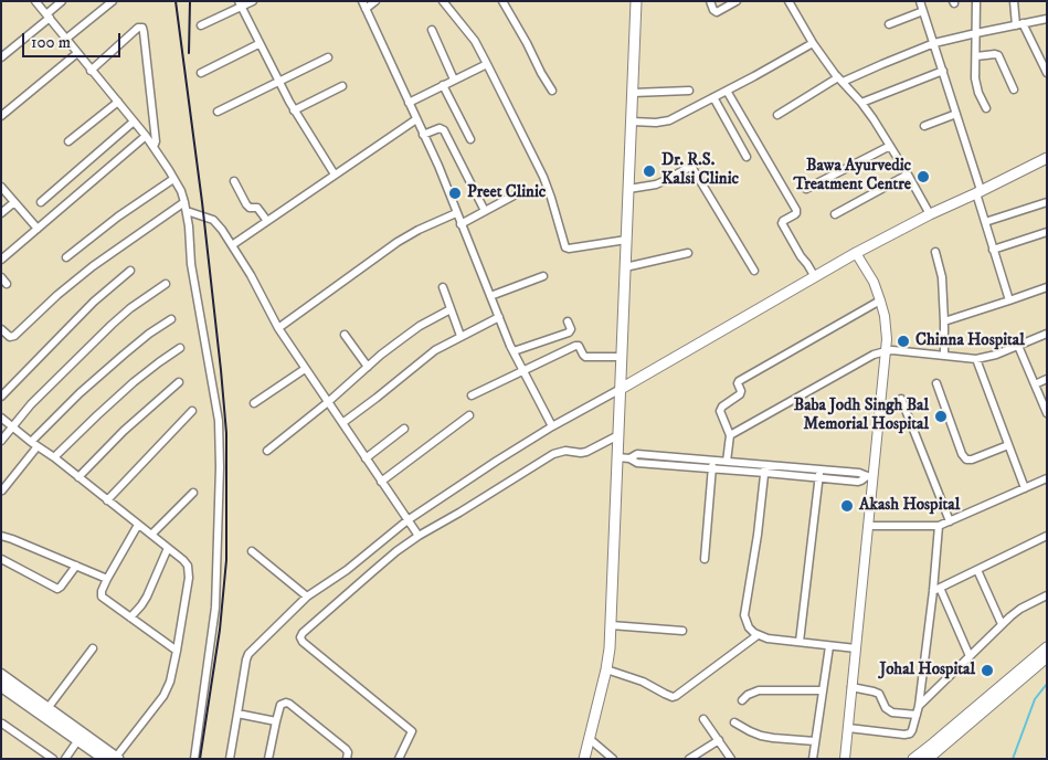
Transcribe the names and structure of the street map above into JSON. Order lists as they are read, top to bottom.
{
  "places": [
    "Dr. R.S. Kalsi Clinic",
    "Bawa Ayurvedic Treatment Centre",
    "Preet Clinic",
    "Chinna Hospital",
    "Baba Jodh Singh Bal Memorial Hospital",
    "Akash Hospital",
    "Johal Hospital"
  ],
  "scale_bar": "100 m"
}
